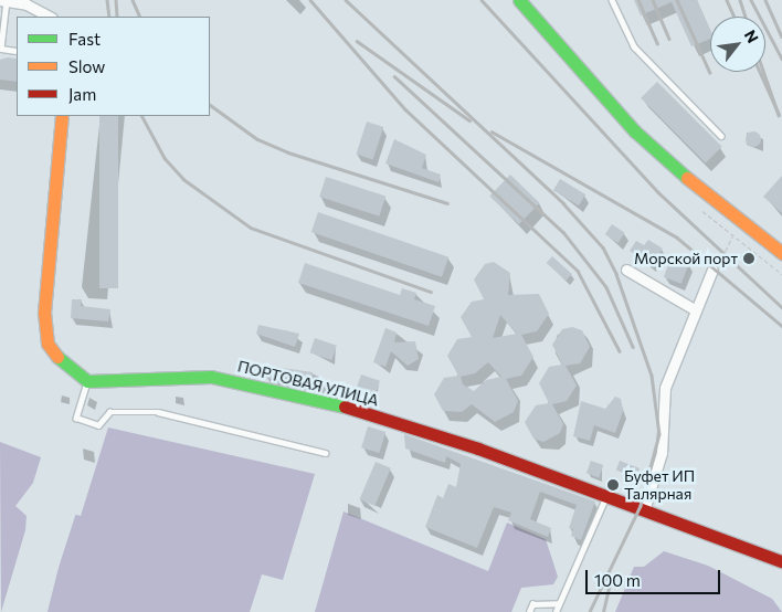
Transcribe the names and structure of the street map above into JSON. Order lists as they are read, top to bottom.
{
  "streets": {
    "main road": ["ПОРТОВАЯ УЛИЦА"]
  },
  "places": ["Морской порт", "Буфет ИП Талярная"],
  "legend": ["Fast", "Slow", "Jam"],
  "scale_bar": "100 m",
  "north": "top right"
}
